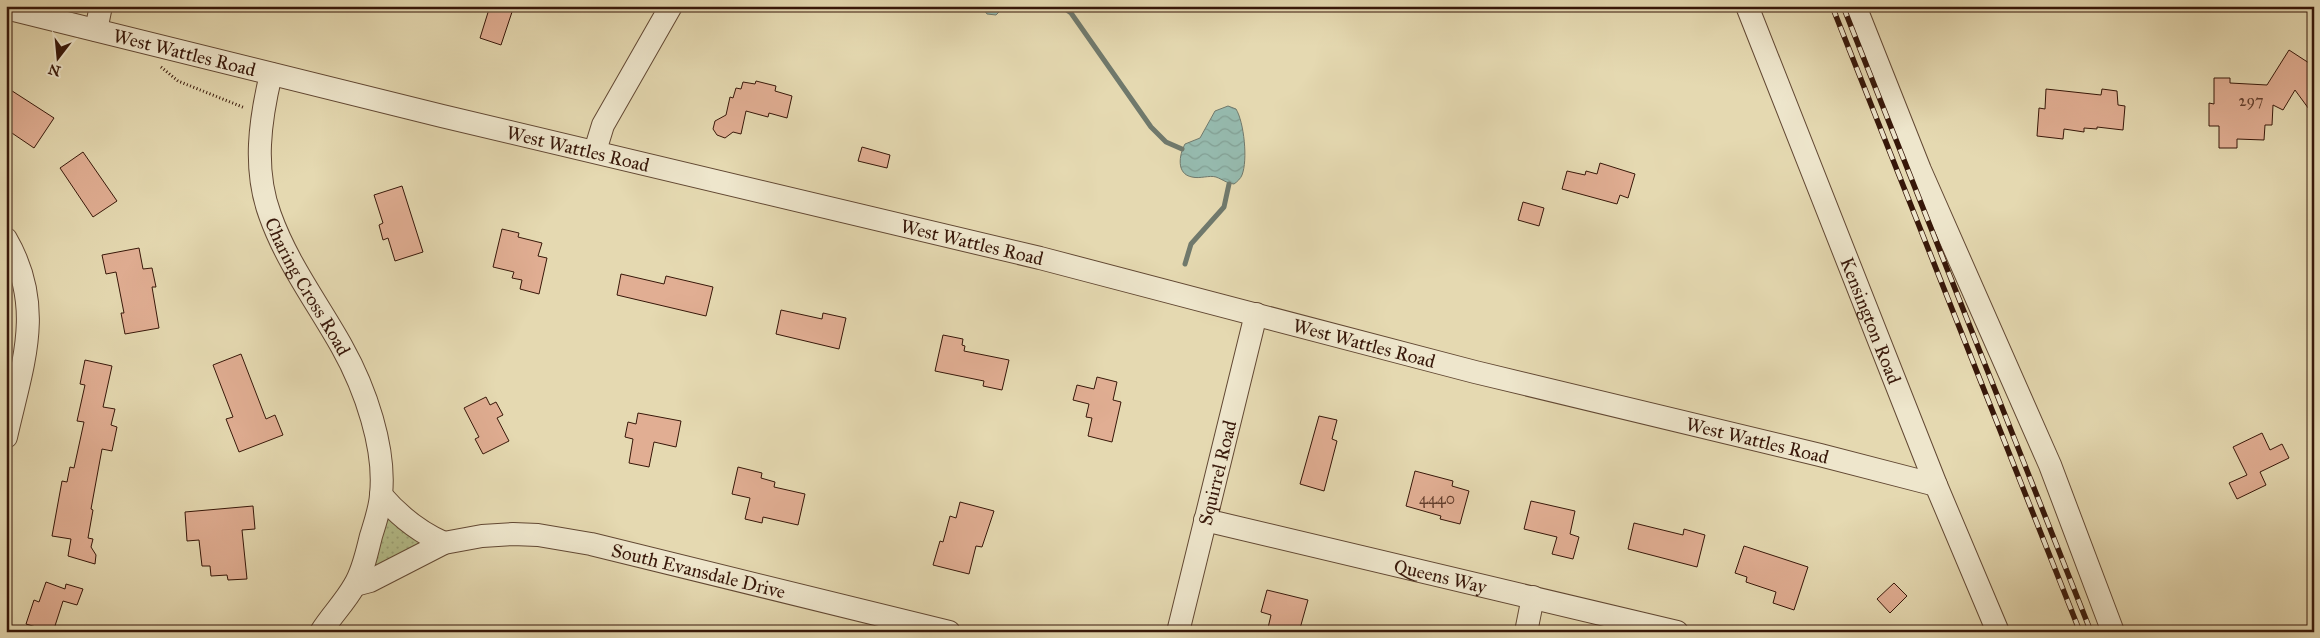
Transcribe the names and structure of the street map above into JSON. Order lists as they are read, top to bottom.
{
  "streets": {
    "street": [
      "West Wattles Road",
      "Charing Cross Road",
      "Kensington Road",
      "Squirrel Road",
      "South Evansdale Drive",
      "Queens Way"
    ]
  },
  "crossings": [
    ["West Wattles Road", "Charing Cross Road"],
    ["West Wattles Road", "Kensington Road"],
    ["West Wattles Road", "Squirrel Road"],
    ["Squirrel Road", "Queens Way"]
  ],
  "house_numbers": ["297", "4440"],
  "north": "bottom"
}
